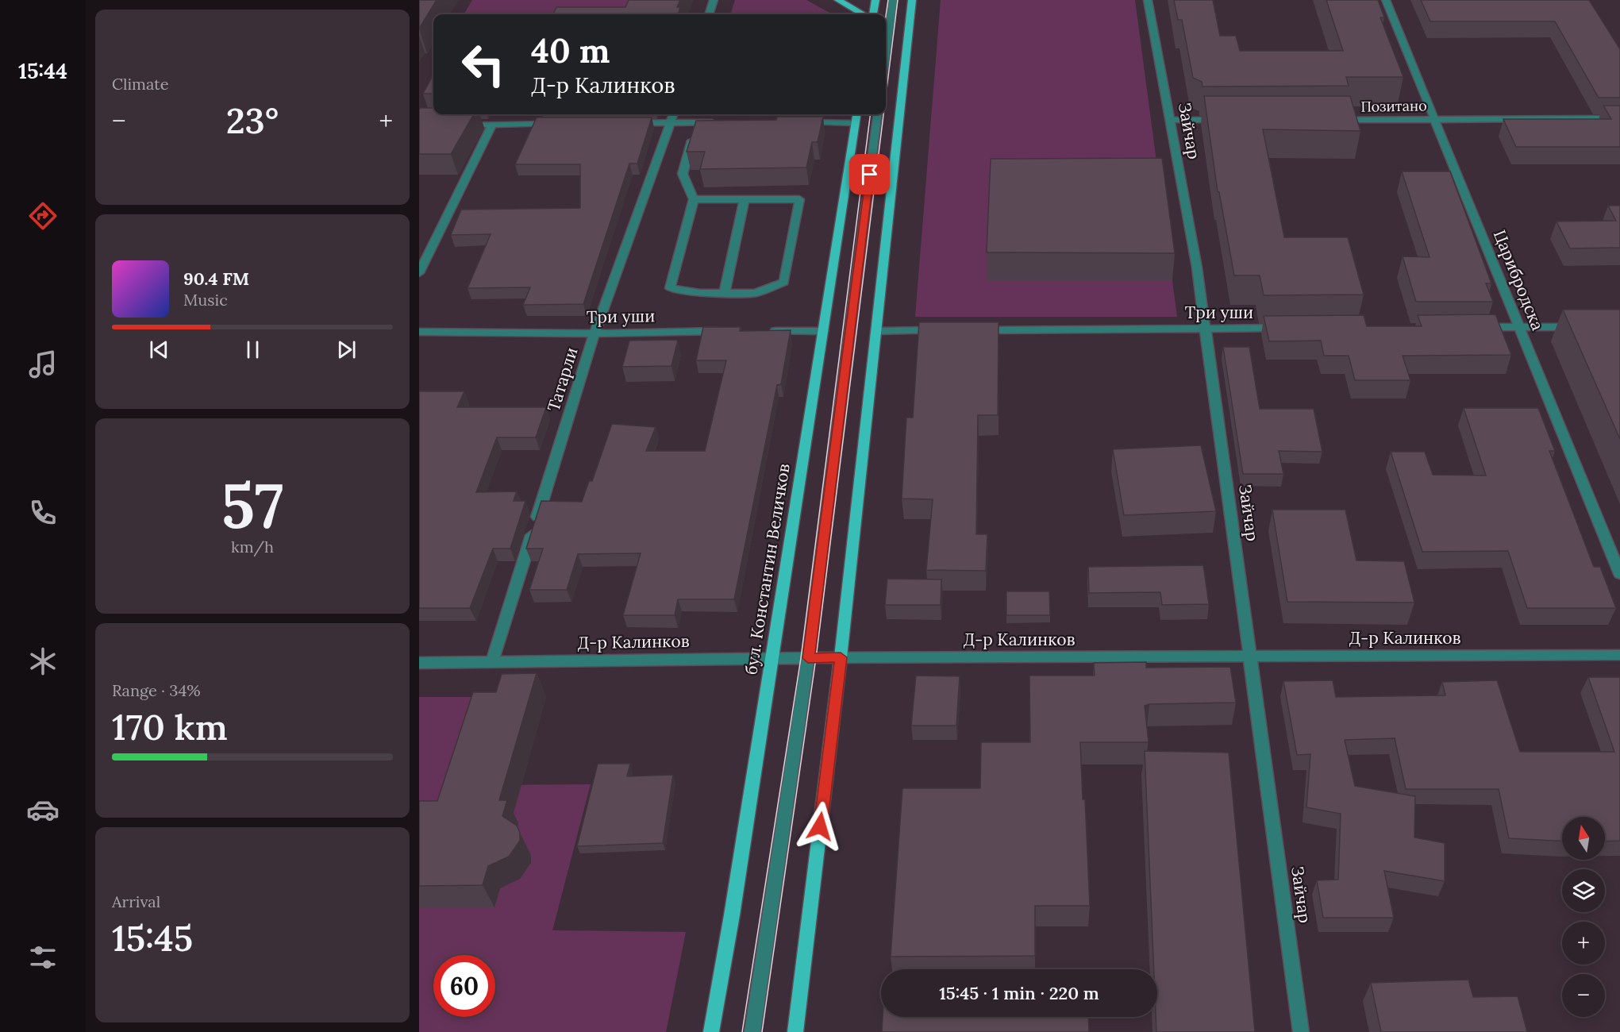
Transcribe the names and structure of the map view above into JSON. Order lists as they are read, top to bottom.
{
  "streets": {
    "main road": ["бул. Константин Величков"],
    "street": [
      "Позитано",
      "Зайчар",
      "Царибродска",
      "Три уши",
      "Татарли",
      "Д-р Калинков"
    ]
  },
  "crossings": [
    ["Позитано", "Царибродска"],
    ["Зайчар", "Три уши"],
    ["Зайчар", "Д-р Калинков"],
    ["Три уши", "Татарли"],
    ["Татарли", "Д-р Калинков"],
    ["бул. Константин Величков", "Д-р Калинков"]
  ],
  "north": "top",
  "page": {
    "tabs": "15:44",
    "tile": [
      "Climate",
      ["57", "km/h"],
      ["Range · 34%", "170 km"],
      ["Arrival", "15:45"]
    ],
    "turn": ["40 m", "Д-р Калинков"],
    "heat": ["−", "23°", "+"],
    "song": ["90.4 FM", "Music"],
    "map_buttons": ["+", "−"],
    "limit": "60",
    "trip": "15:45 · 1 min · 220 m"
  }
}
